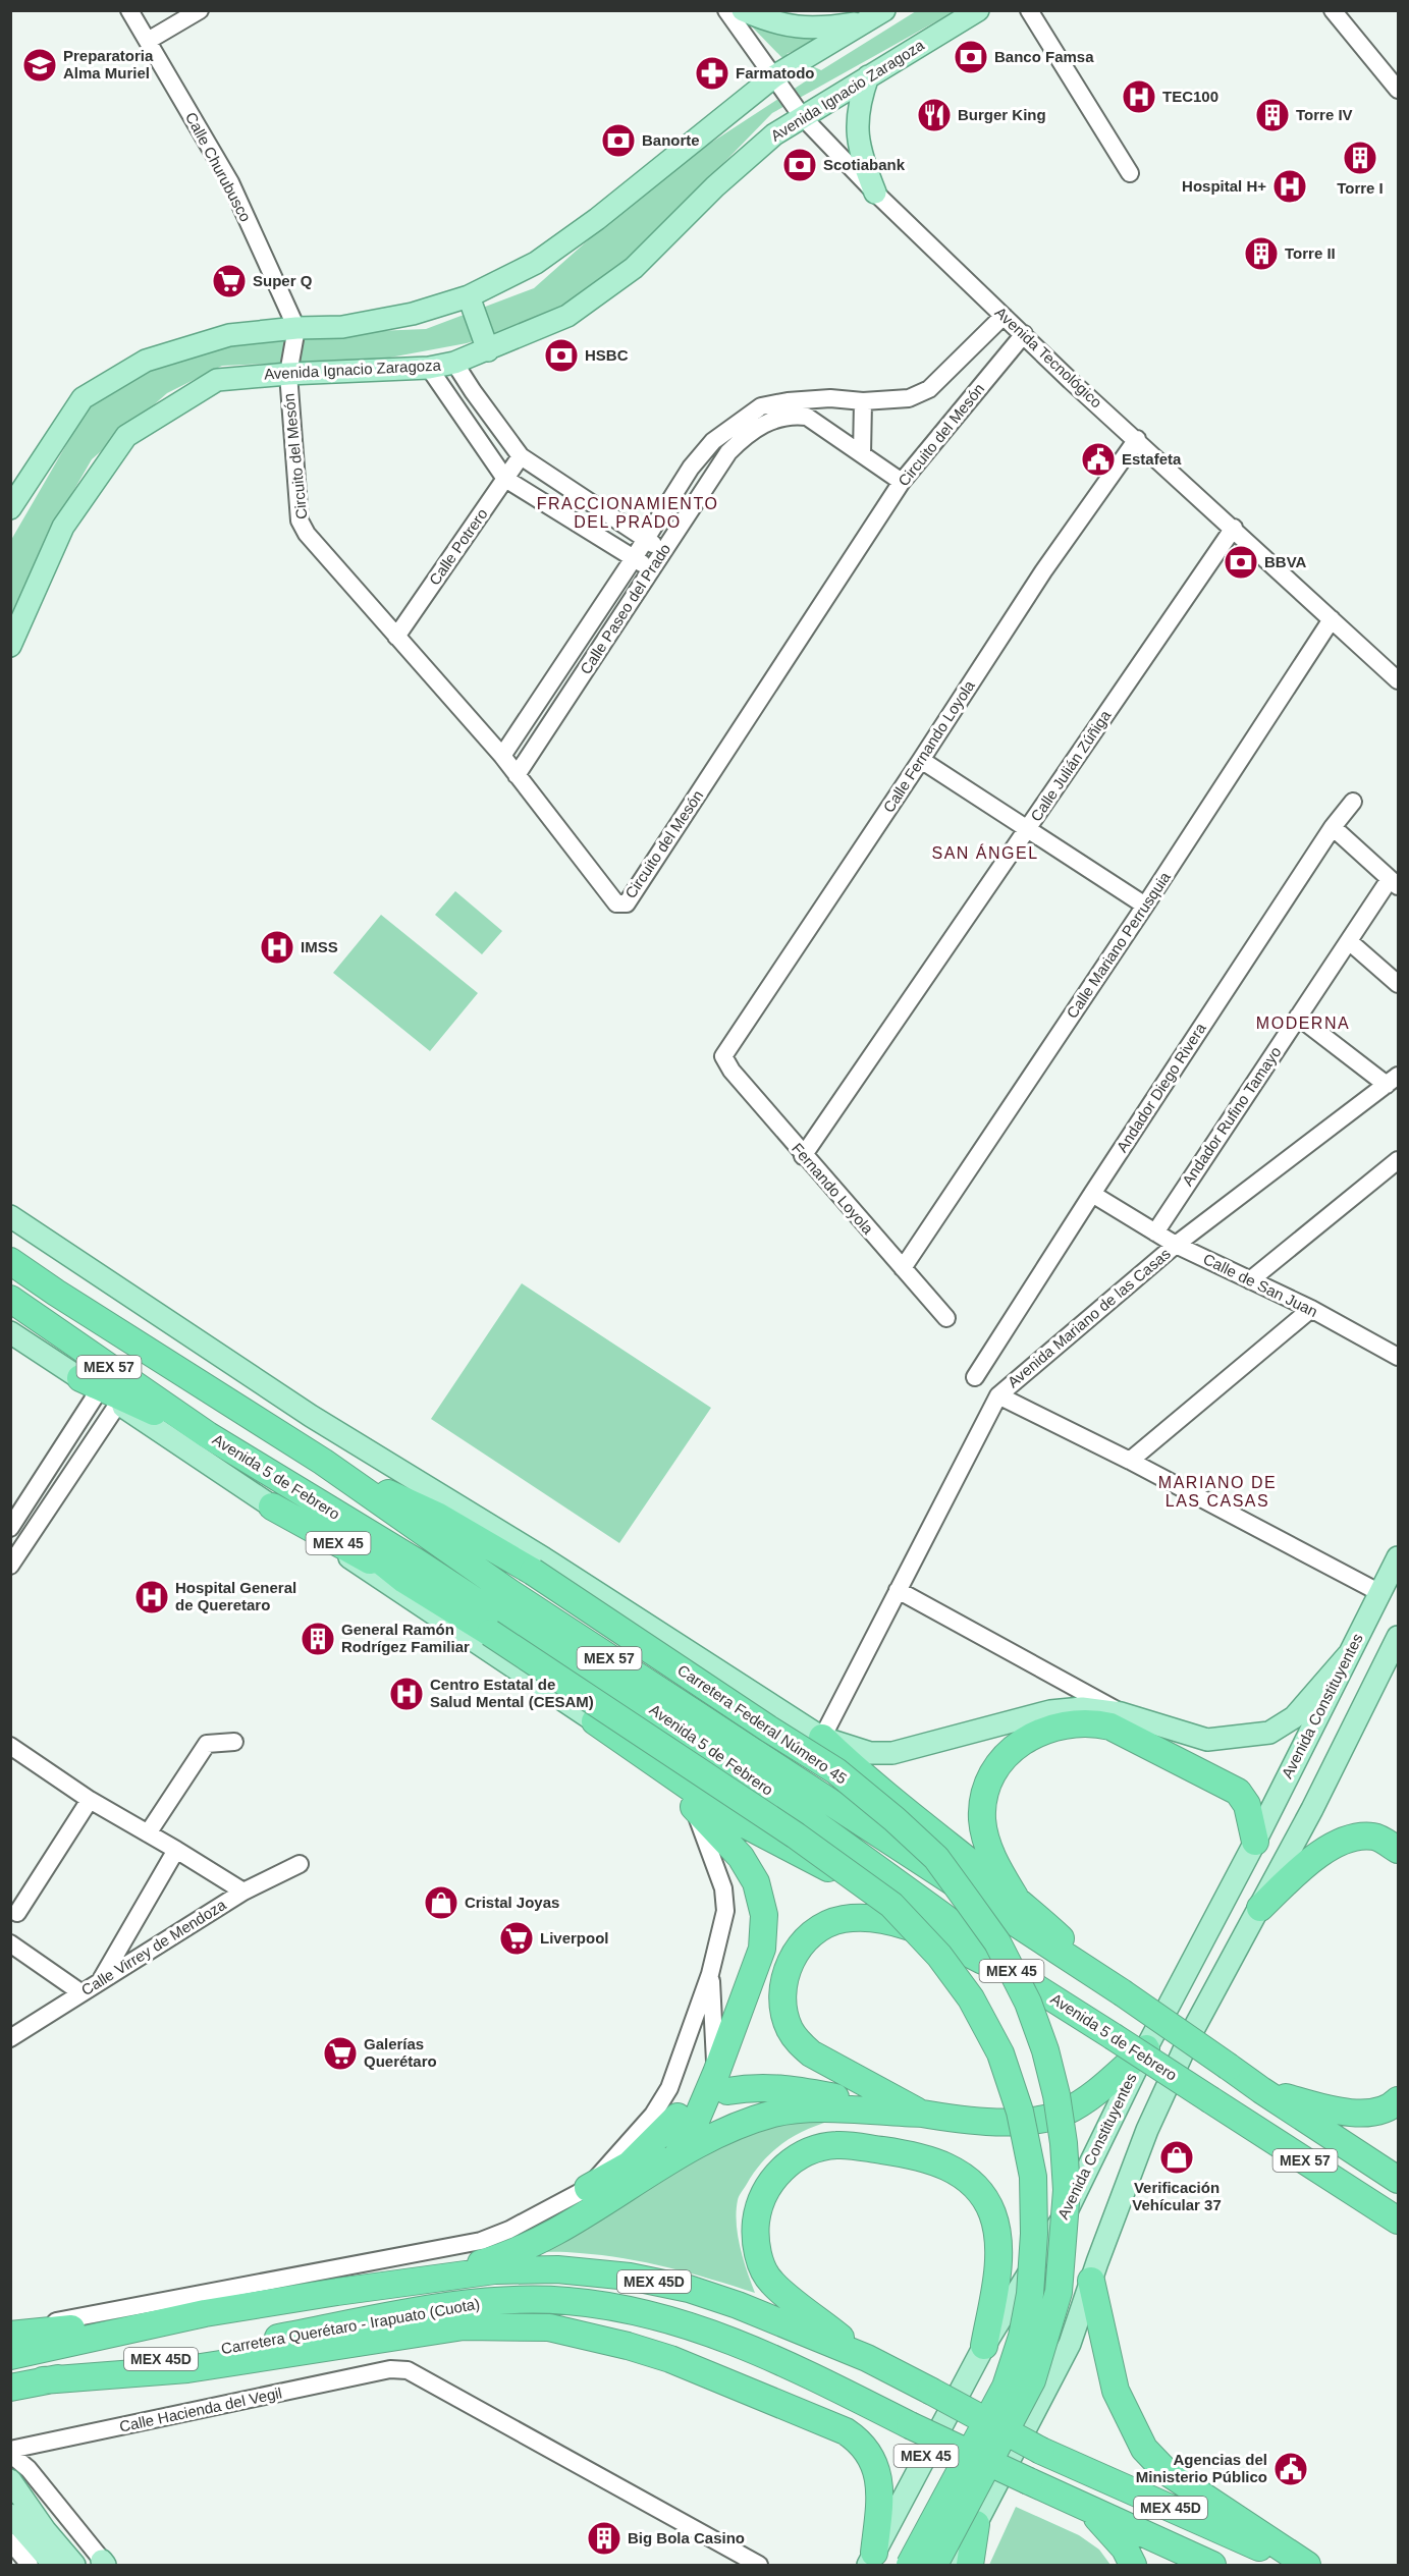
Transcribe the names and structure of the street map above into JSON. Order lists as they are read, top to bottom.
{
  "streets": {
    "highway": [
      "MEX 57",
      "Avenida 5 de Febrero",
      "MEX 45",
      "Carretera Federal Número 45",
      "MEX 45D",
      "Carretera Querétaro - Irapuato (Cuota)"
    ],
    "main road": ["Avenida Ignacio Zaragoza", "Avenida Constituyentes"],
    "street": [
      "Calle Churubusco",
      "Avenida Tecnológico",
      "Circuito del Mesón",
      "Calle Potrero",
      "Calle Paseo del Prado",
      "Calle Fernando Loyola",
      "Calle Julián Zúñiga",
      "Calle Mariano Perrusquia",
      "Andador Diego Rivera",
      "Andador Rufino Tamayo",
      "Fernando Loyola",
      "Calle de San Juan",
      "Avenida Mariano de las Casas",
      "Calle Virrey de Mendoza",
      "Calle Hacienda del Vegil"
    ]
  },
  "crossings": [
    ["Avenida Ignacio Zaragoza", "Avenida Tecnológico"],
    ["Avenida Ignacio Zaragoza", "Circuito del Mesón"],
    ["Calle Churubusco", "Circuito del Mesón"],
    ["Avenida Tecnológico", "Circuito del Mesón"],
    ["Avenida Tecnológico", "Calle Paseo del Prado"],
    ["Avenida Tecnológico", "Calle Fernando Loyola"],
    ["Avenida Tecnológico", "Calle Julián Zúñiga"],
    ["Avenida Tecnológico", "Calle Mariano Perrusquia"],
    ["Circuito del Mesón", "Calle Potrero"],
    ["Circuito del Mesón", "Calle Paseo del Prado"],
    ["Calle Fernando Loyola", "Fernando Loyola"],
    ["Calle Julián Zúñiga", "Fernando Loyola"],
    ["Calle Mariano Perrusquia", "Fernando Loyola"],
    ["Andador Diego Rivera", "Calle de San Juan"],
    ["Andador Rufino Tamayo", "Calle de San Juan"],
    ["Calle de San Juan", "Avenida Mariano de las Casas"],
    ["MEX 57", "Avenida 5 de Febrero"],
    ["Avenida 5 de Febrero", "MEX 45"],
    ["Avenida 5 de Febrero", "Carretera Federal Número 45"],
    ["MEX 45D", "Carretera Querétaro - Irapuato (Cuota)"]
  ],
  "districts": [
    "FRACCIONAMIENTO DEL PRADO",
    "SAN ÁNGEL",
    "MODERNA",
    "MARIANO DE LAS CASAS"
  ],
  "places": {
    "bank": [
      "Banco Famsa",
      "Banorte",
      "Scotiabank",
      "HSBC",
      "BBVA"
    ],
    "school or university": ["Preparatoria Alma Muriel"],
    "pharmacy": ["Farmatodo"],
    "hospital": [
      "TEC100",
      "Hospital H+",
      "IMSS",
      "Hospital General de Queretaro",
      "Centro Estatal de Salud Mental (CESAM)"
    ],
    "restaurant": ["Burger King"],
    "building": [
      "Torre IV",
      "Torre I",
      "Torre II",
      "General Ramón Rodrígez Familiar",
      "Big Bola Casino"
    ],
    "supermarket": ["Super Q", "Liverpool", "Galerías Querétaro"],
    "public building": ["Estafeta", "Agencias del Ministerio Público"],
    "shop": ["Cristal Joyas", "Verificación Vehícular 37"]
  }
}
